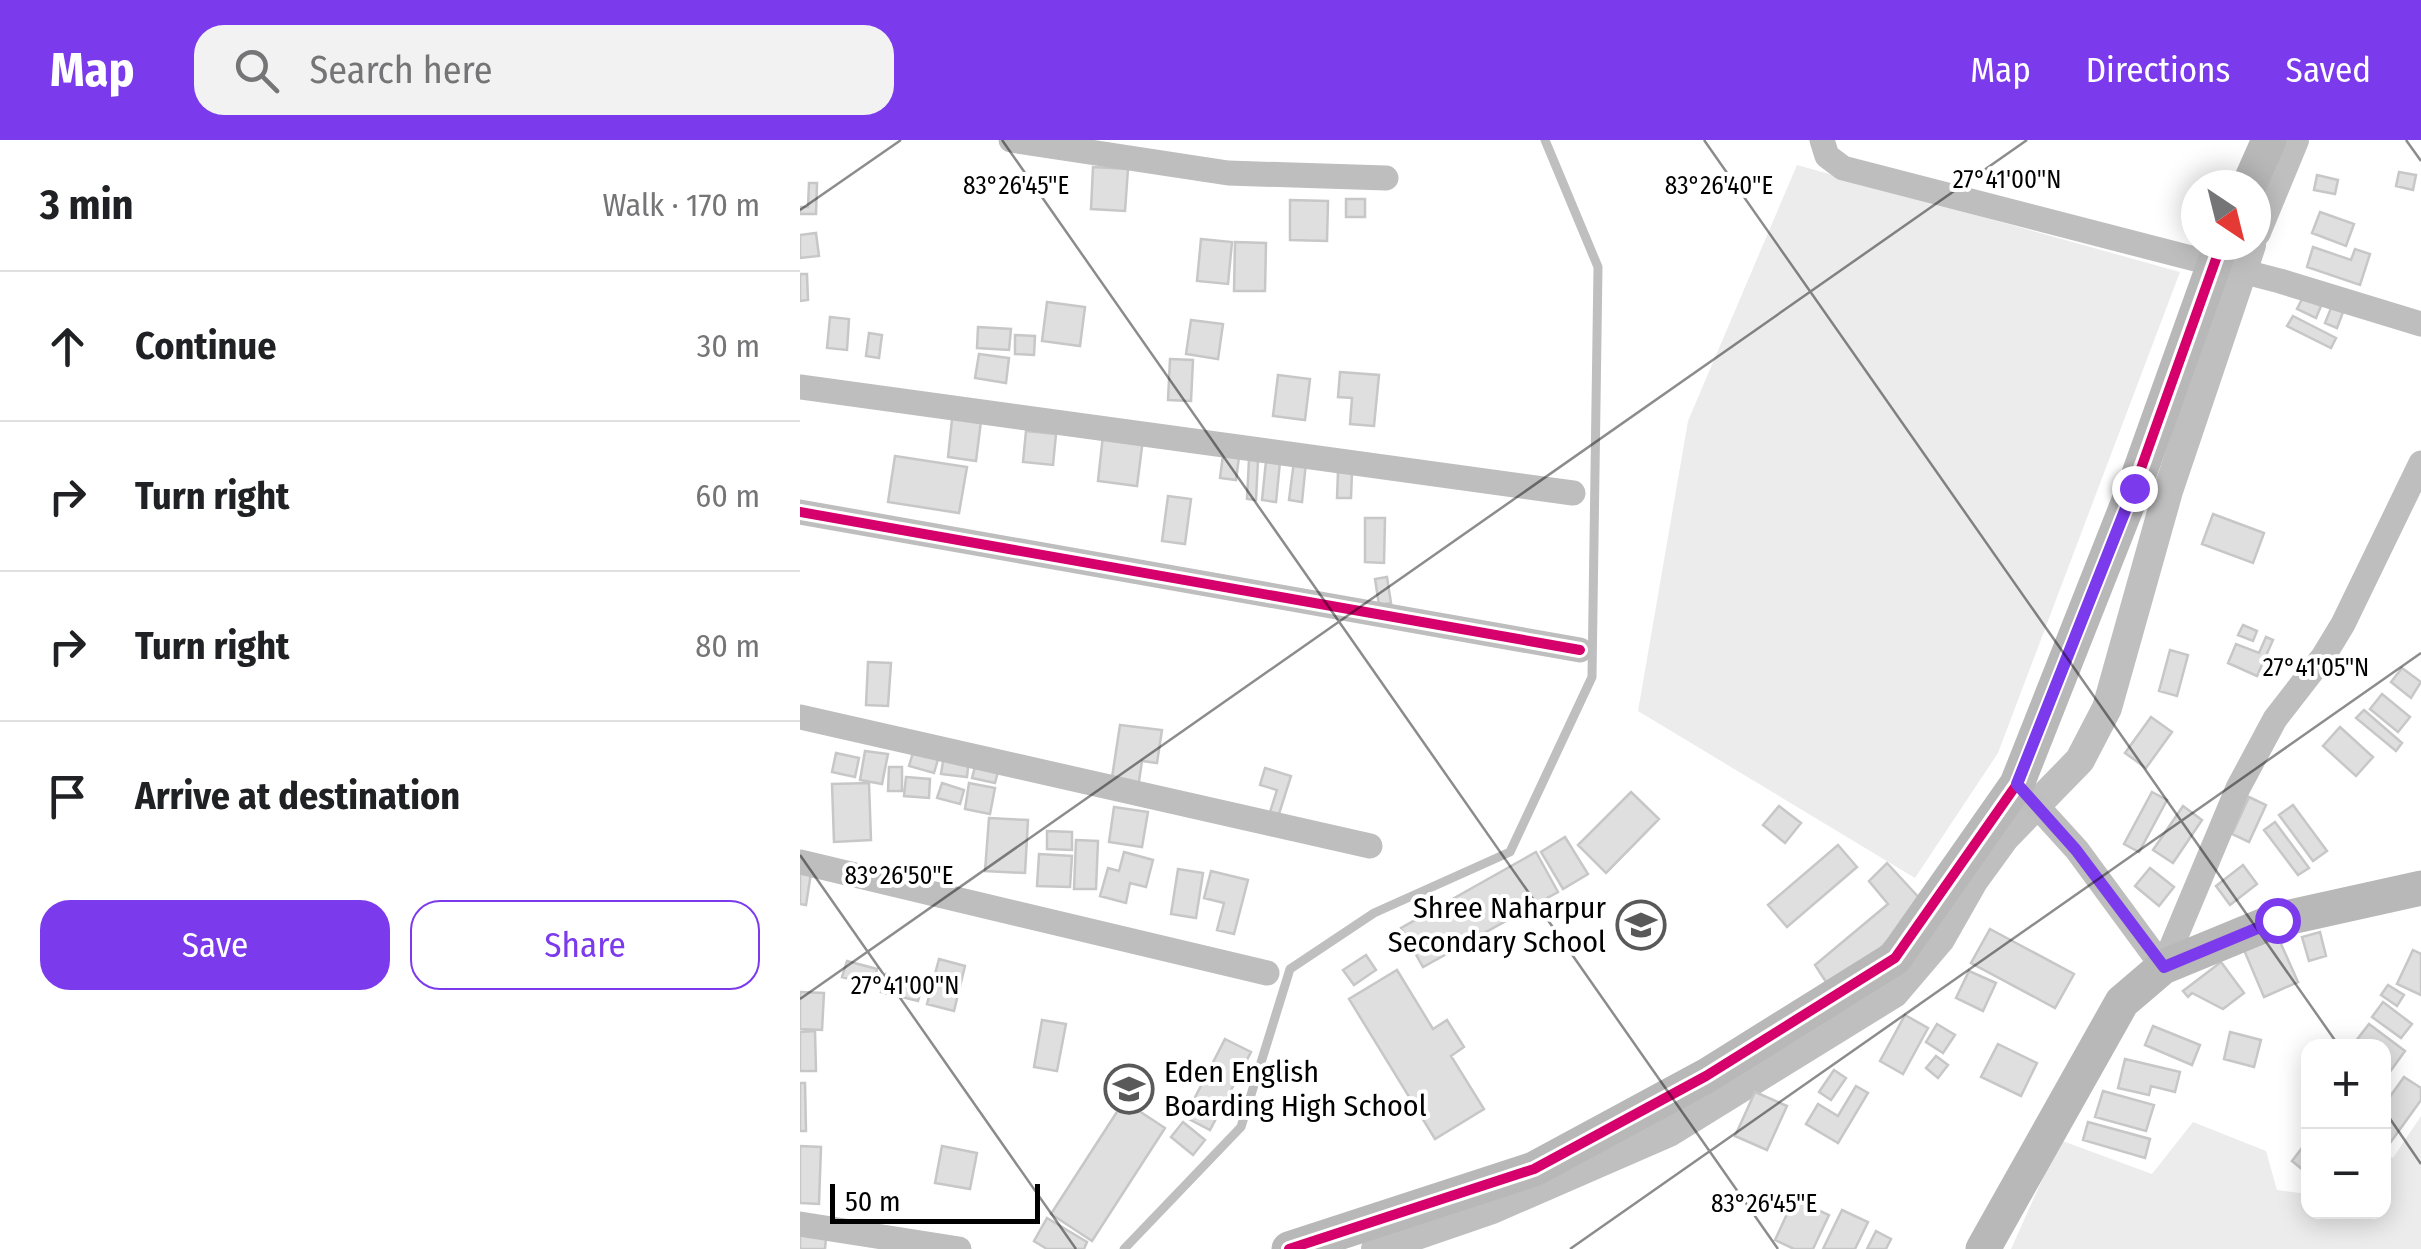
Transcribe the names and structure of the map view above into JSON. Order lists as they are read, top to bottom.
{
  "places": {
    "school or university": ["Shree Naharpur Secondary School", "Eden English Boarding High School"]
  },
  "scale_bar": "50 m",
  "north": "bottom right",
  "page": {
    "header": "Map",
    "search": "Search here",
    "nav": ["Map", "Directions", "Saved"],
    "heading": ["3 min", "Walk · 170 m"],
    "list": [
      ["Continue", "30 m"],
      ["Turn right", "60 m"],
      ["Turn right", "80 m"],
      "Arrive at destination"
    ],
    "buttons": ["Save", "Share"],
    "map_buttons": ["+", "−"],
    "scale": "50 m"
  },
  "coordinates": [
    "27°41'00\"N",
    "83°26'45\"E",
    "83°26'40\"E",
    "27°41'05\"N",
    "83°26'50\"E"
  ]
}
